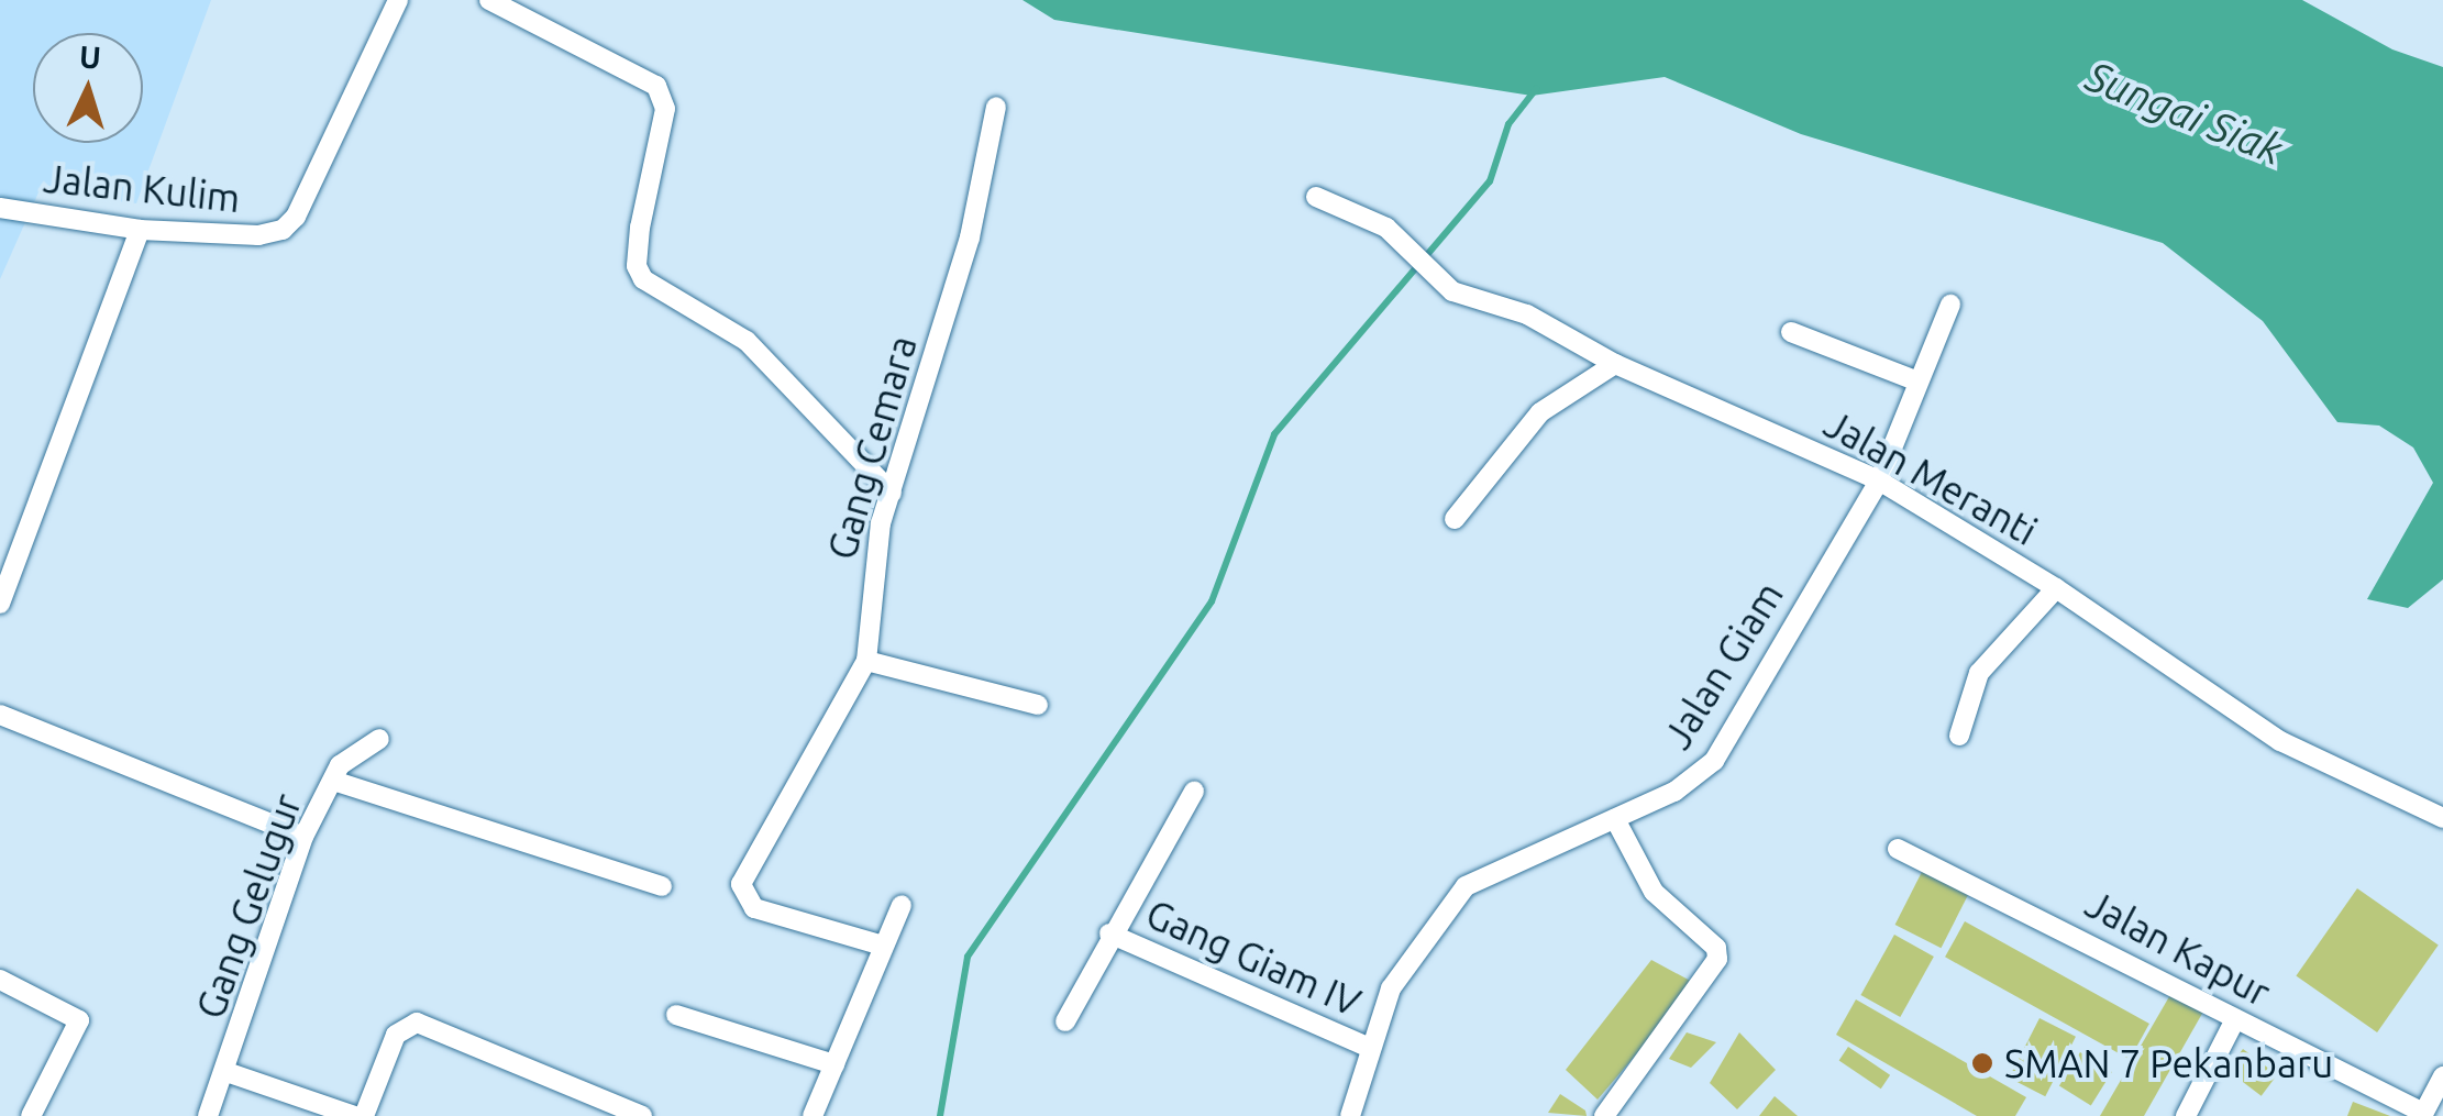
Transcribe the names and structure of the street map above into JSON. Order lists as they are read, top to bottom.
{
  "streets": {
    "street": [
      "Jalan Kulim",
      "Gang Cemara",
      "Jalan Meranti",
      "Jalan Giam",
      "Gang Gelugur",
      "Jalan Kapur",
      "Gang Giam IV"
    ]
  },
  "crossings": [
    ["Jalan Meranti", "Jalan Giam"],
    ["Jalan Giam", "Gang Giam IV"]
  ],
  "water": ["Sungai Siak"],
  "places": ["SMAN 7 Pekanbaru"],
  "north": "top"
}
